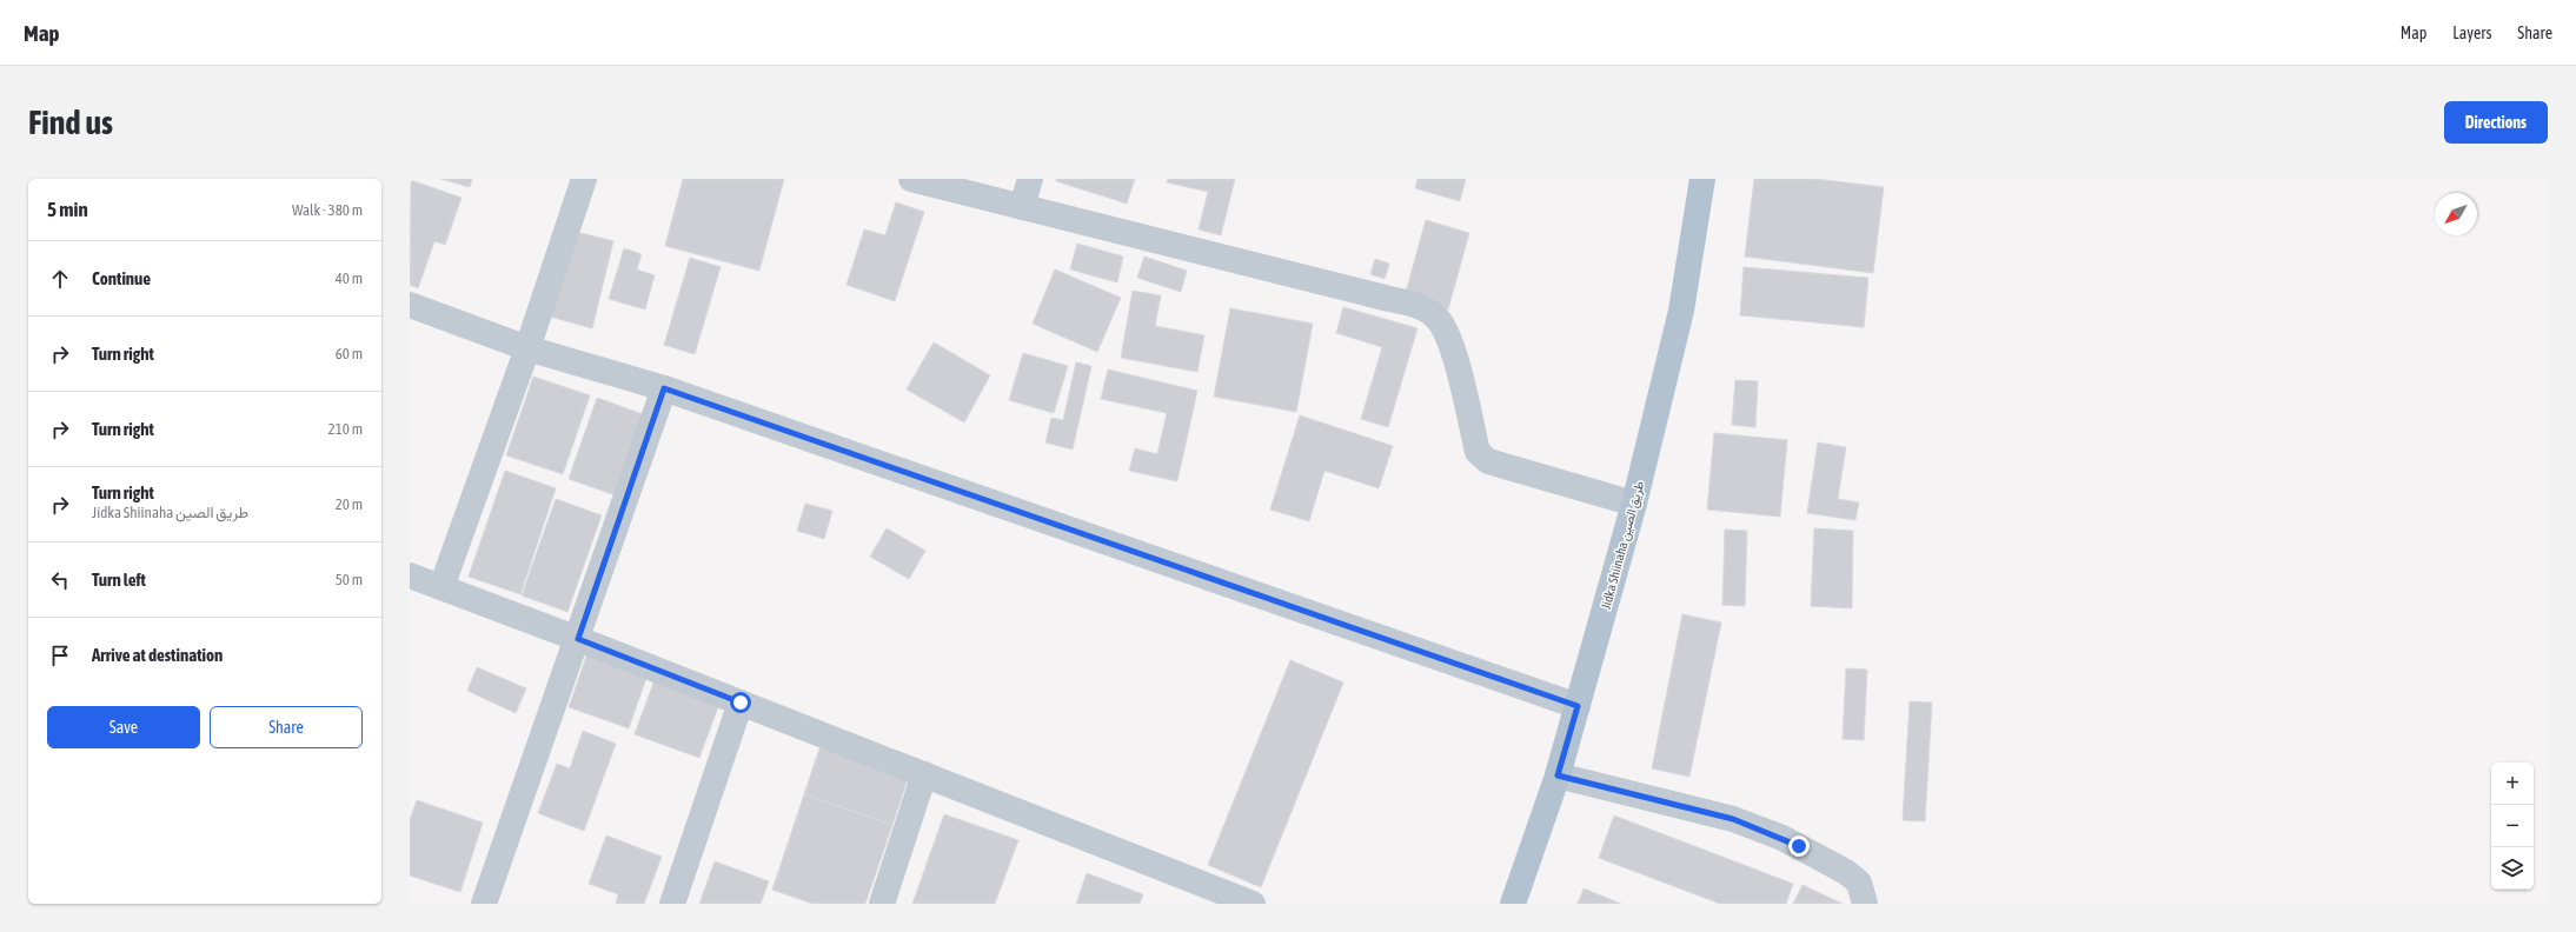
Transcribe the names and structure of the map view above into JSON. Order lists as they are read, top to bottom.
{
  "streets": {
    "main road": ["Jidka Shiinaha طريق الصين"]
  },
  "north": "bottom left",
  "page": {
    "header": "Map",
    "nav": ["Map", "Layers", "Share"],
    "buttons": [
      "Directions",
      ["Save", "Share"]
    ],
    "title": "Find us",
    "heading": ["5 min", "Walk · 380 m"],
    "list": [
      ["Continue", "40 m"],
      ["Turn right", "60 m"],
      ["Turn right", "210 m"],
      ["Turn right", "Jidka Shiinaha طريق الصين", "20 m"],
      ["Turn left", "50 m"],
      "Arrive at destination"
    ],
    "map_buttons": ["+", "−"]
  }
}
